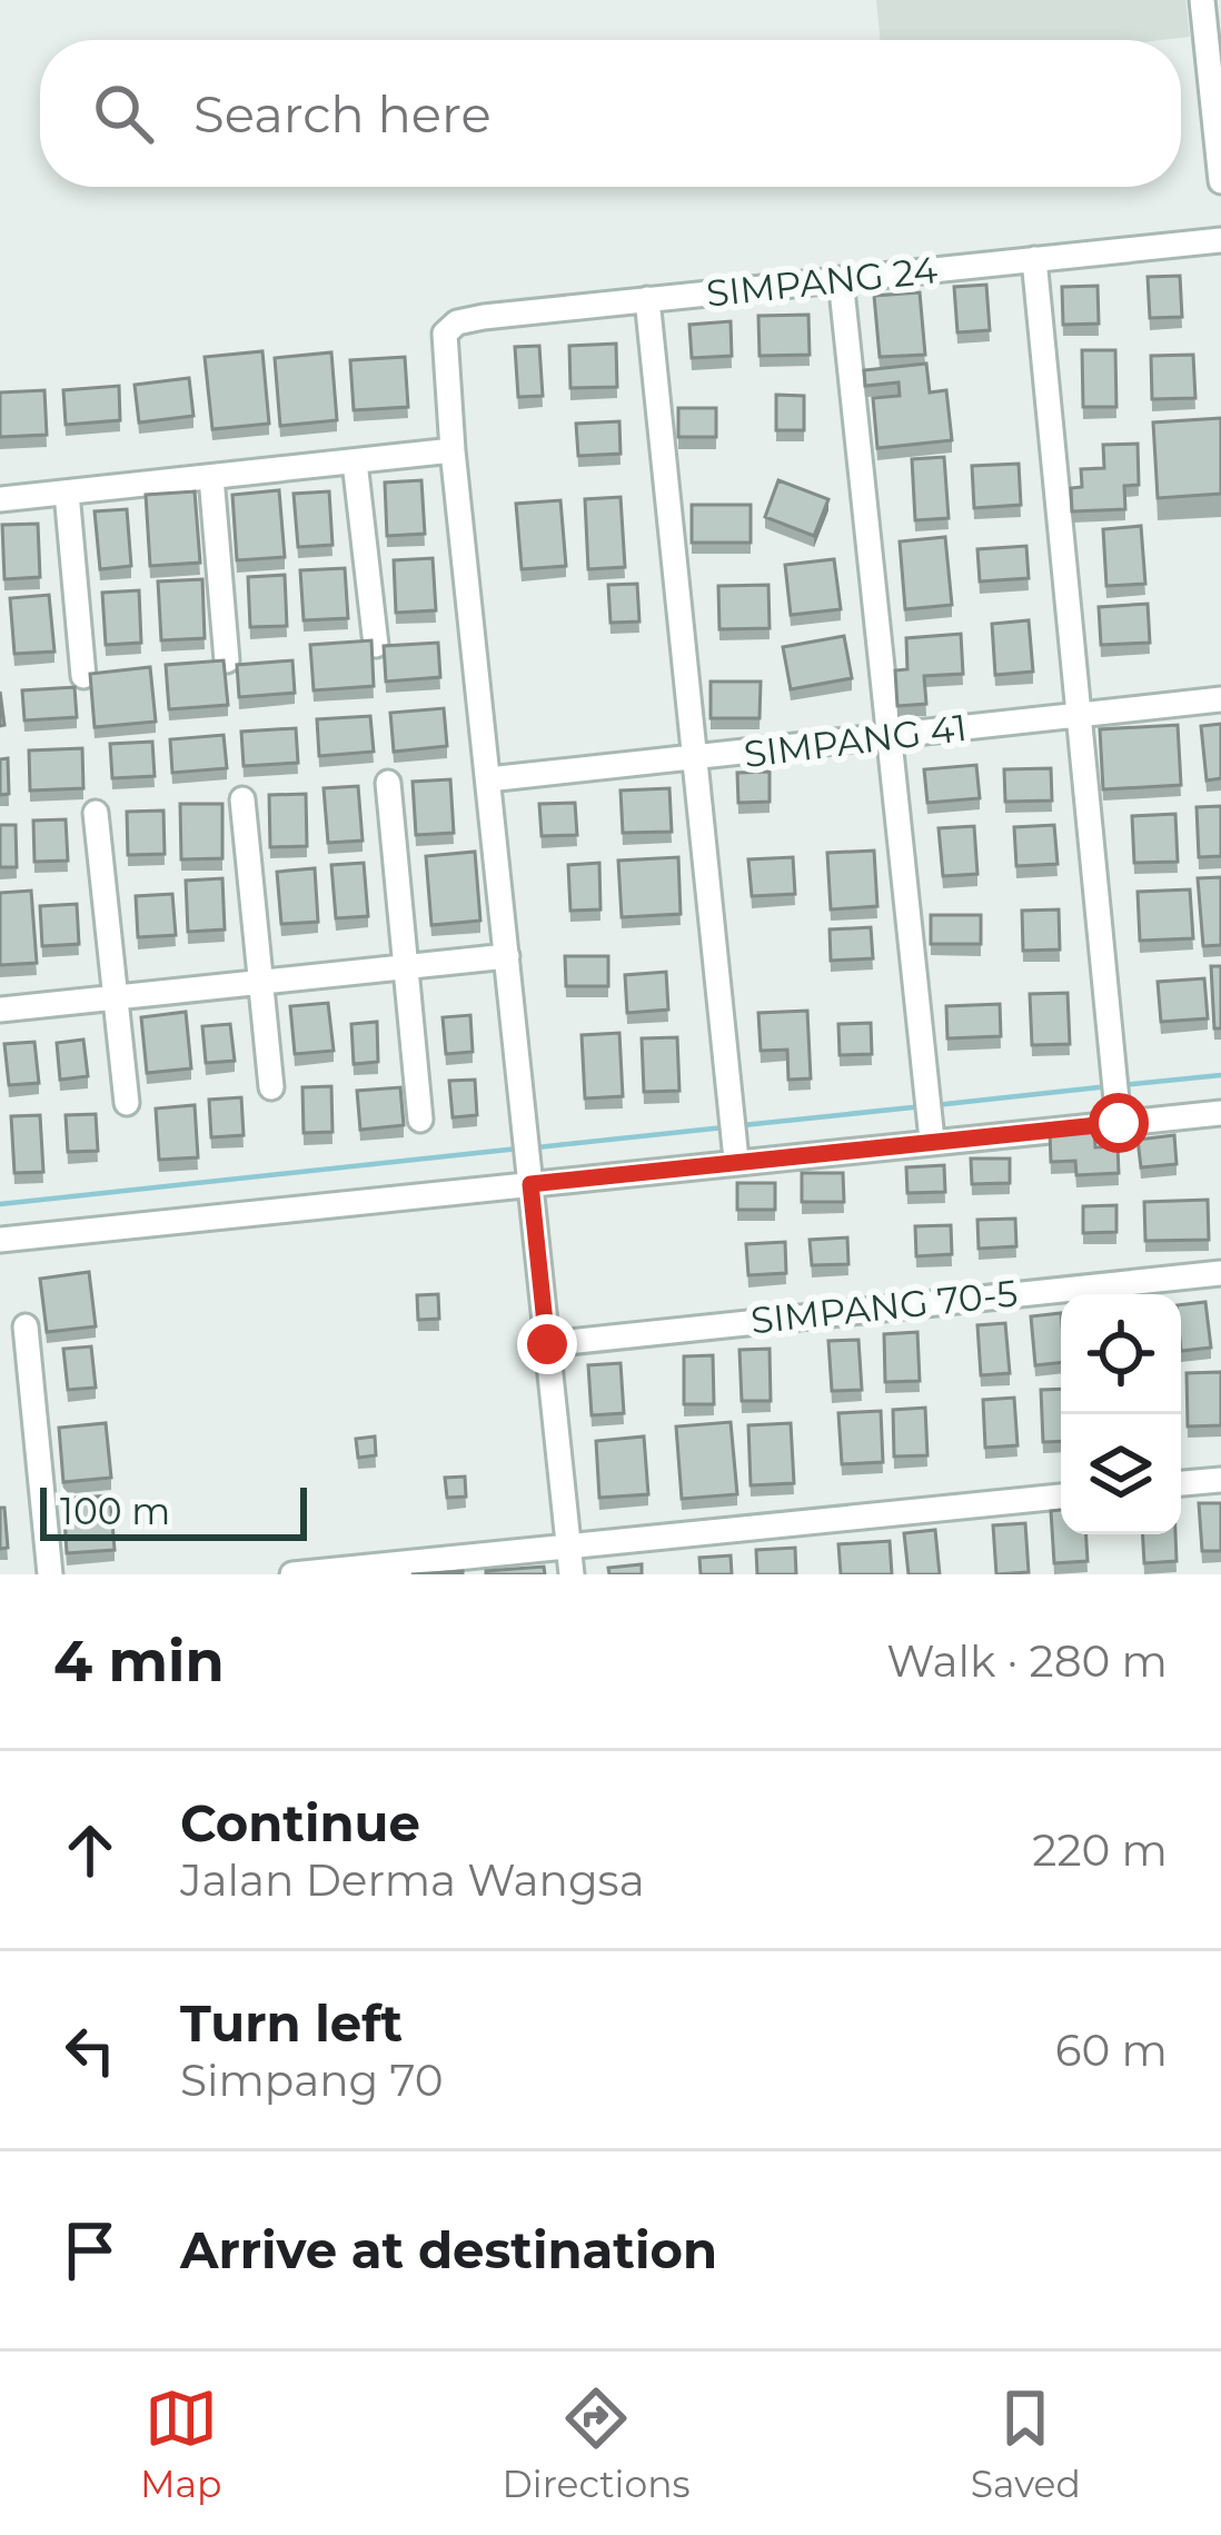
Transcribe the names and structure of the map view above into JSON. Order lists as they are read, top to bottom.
{
  "streets": {
    "street": ["SIMPANG 24", "SIMPANG 41", "SIMPANG 70-5"]
  },
  "scale_bar": "100 m",
  "page": {
    "search": "Search here",
    "scale": "100 m",
    "heading": ["4 min", "Walk · 280 m"],
    "list": [
      ["Continue", "Jalan Derma Wangsa", "220 m"],
      ["Turn left", "Simpang 70", "60 m"],
      "Arrive at destination"
    ],
    "nav": ["Map", "Directions", "Saved"]
  }
}
